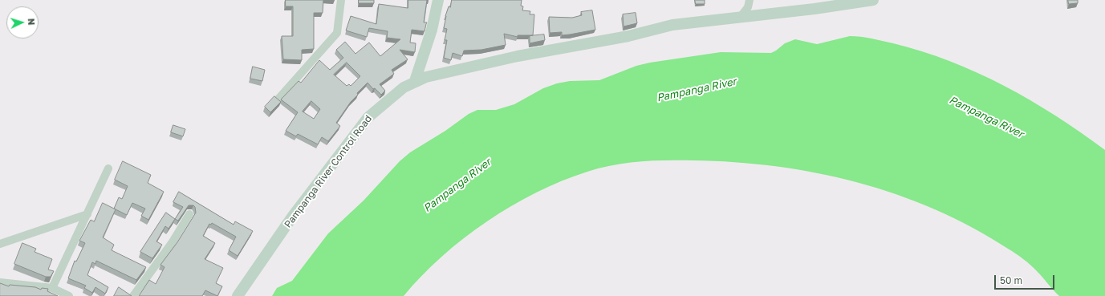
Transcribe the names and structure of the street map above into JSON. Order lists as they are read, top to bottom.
{
  "streets": {
    "main road": ["Pampanga River Control Road"]
  },
  "water": ["Pampanga River"],
  "scale_bar": "50 m",
  "north": "right"
}
